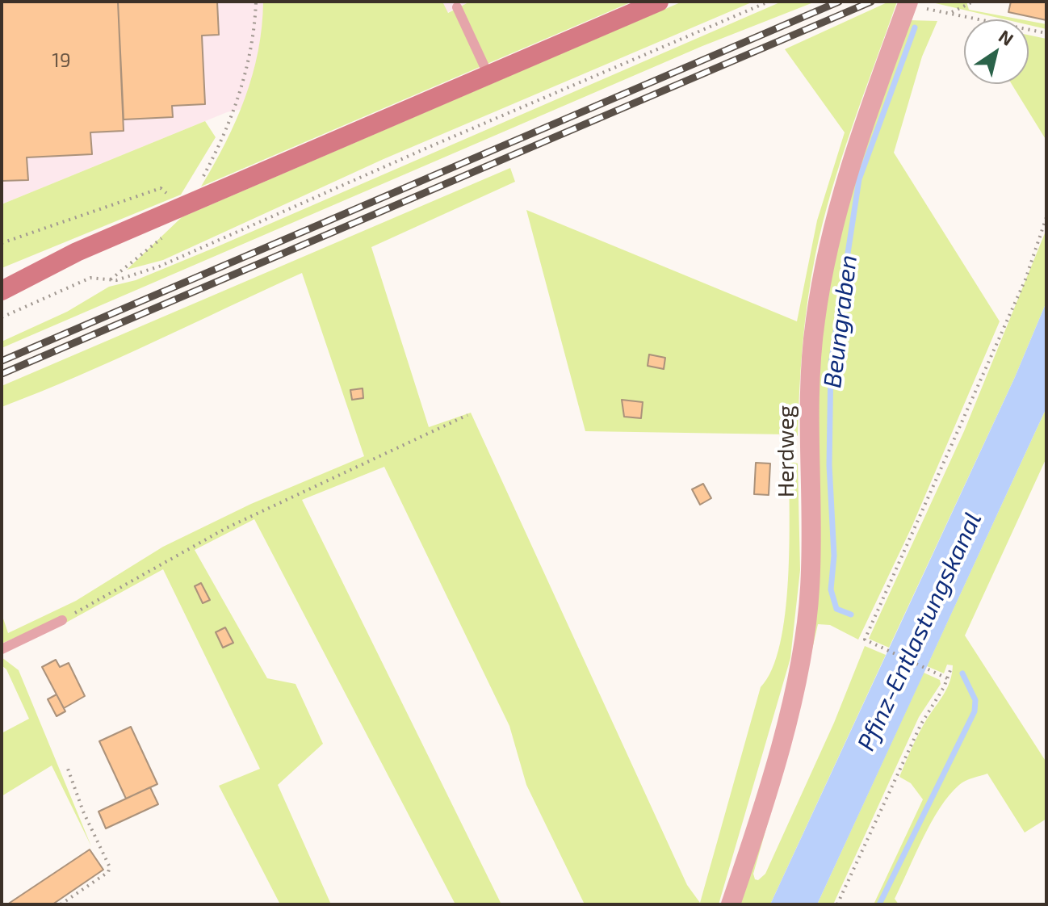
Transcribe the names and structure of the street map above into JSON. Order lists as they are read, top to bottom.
{
  "streets": {
    "street": ["Herdweg"]
  },
  "water": ["Beungraben", "Pfinz-Entlastungskanal"],
  "house_numbers": ["19"],
  "north": "top right"
}
